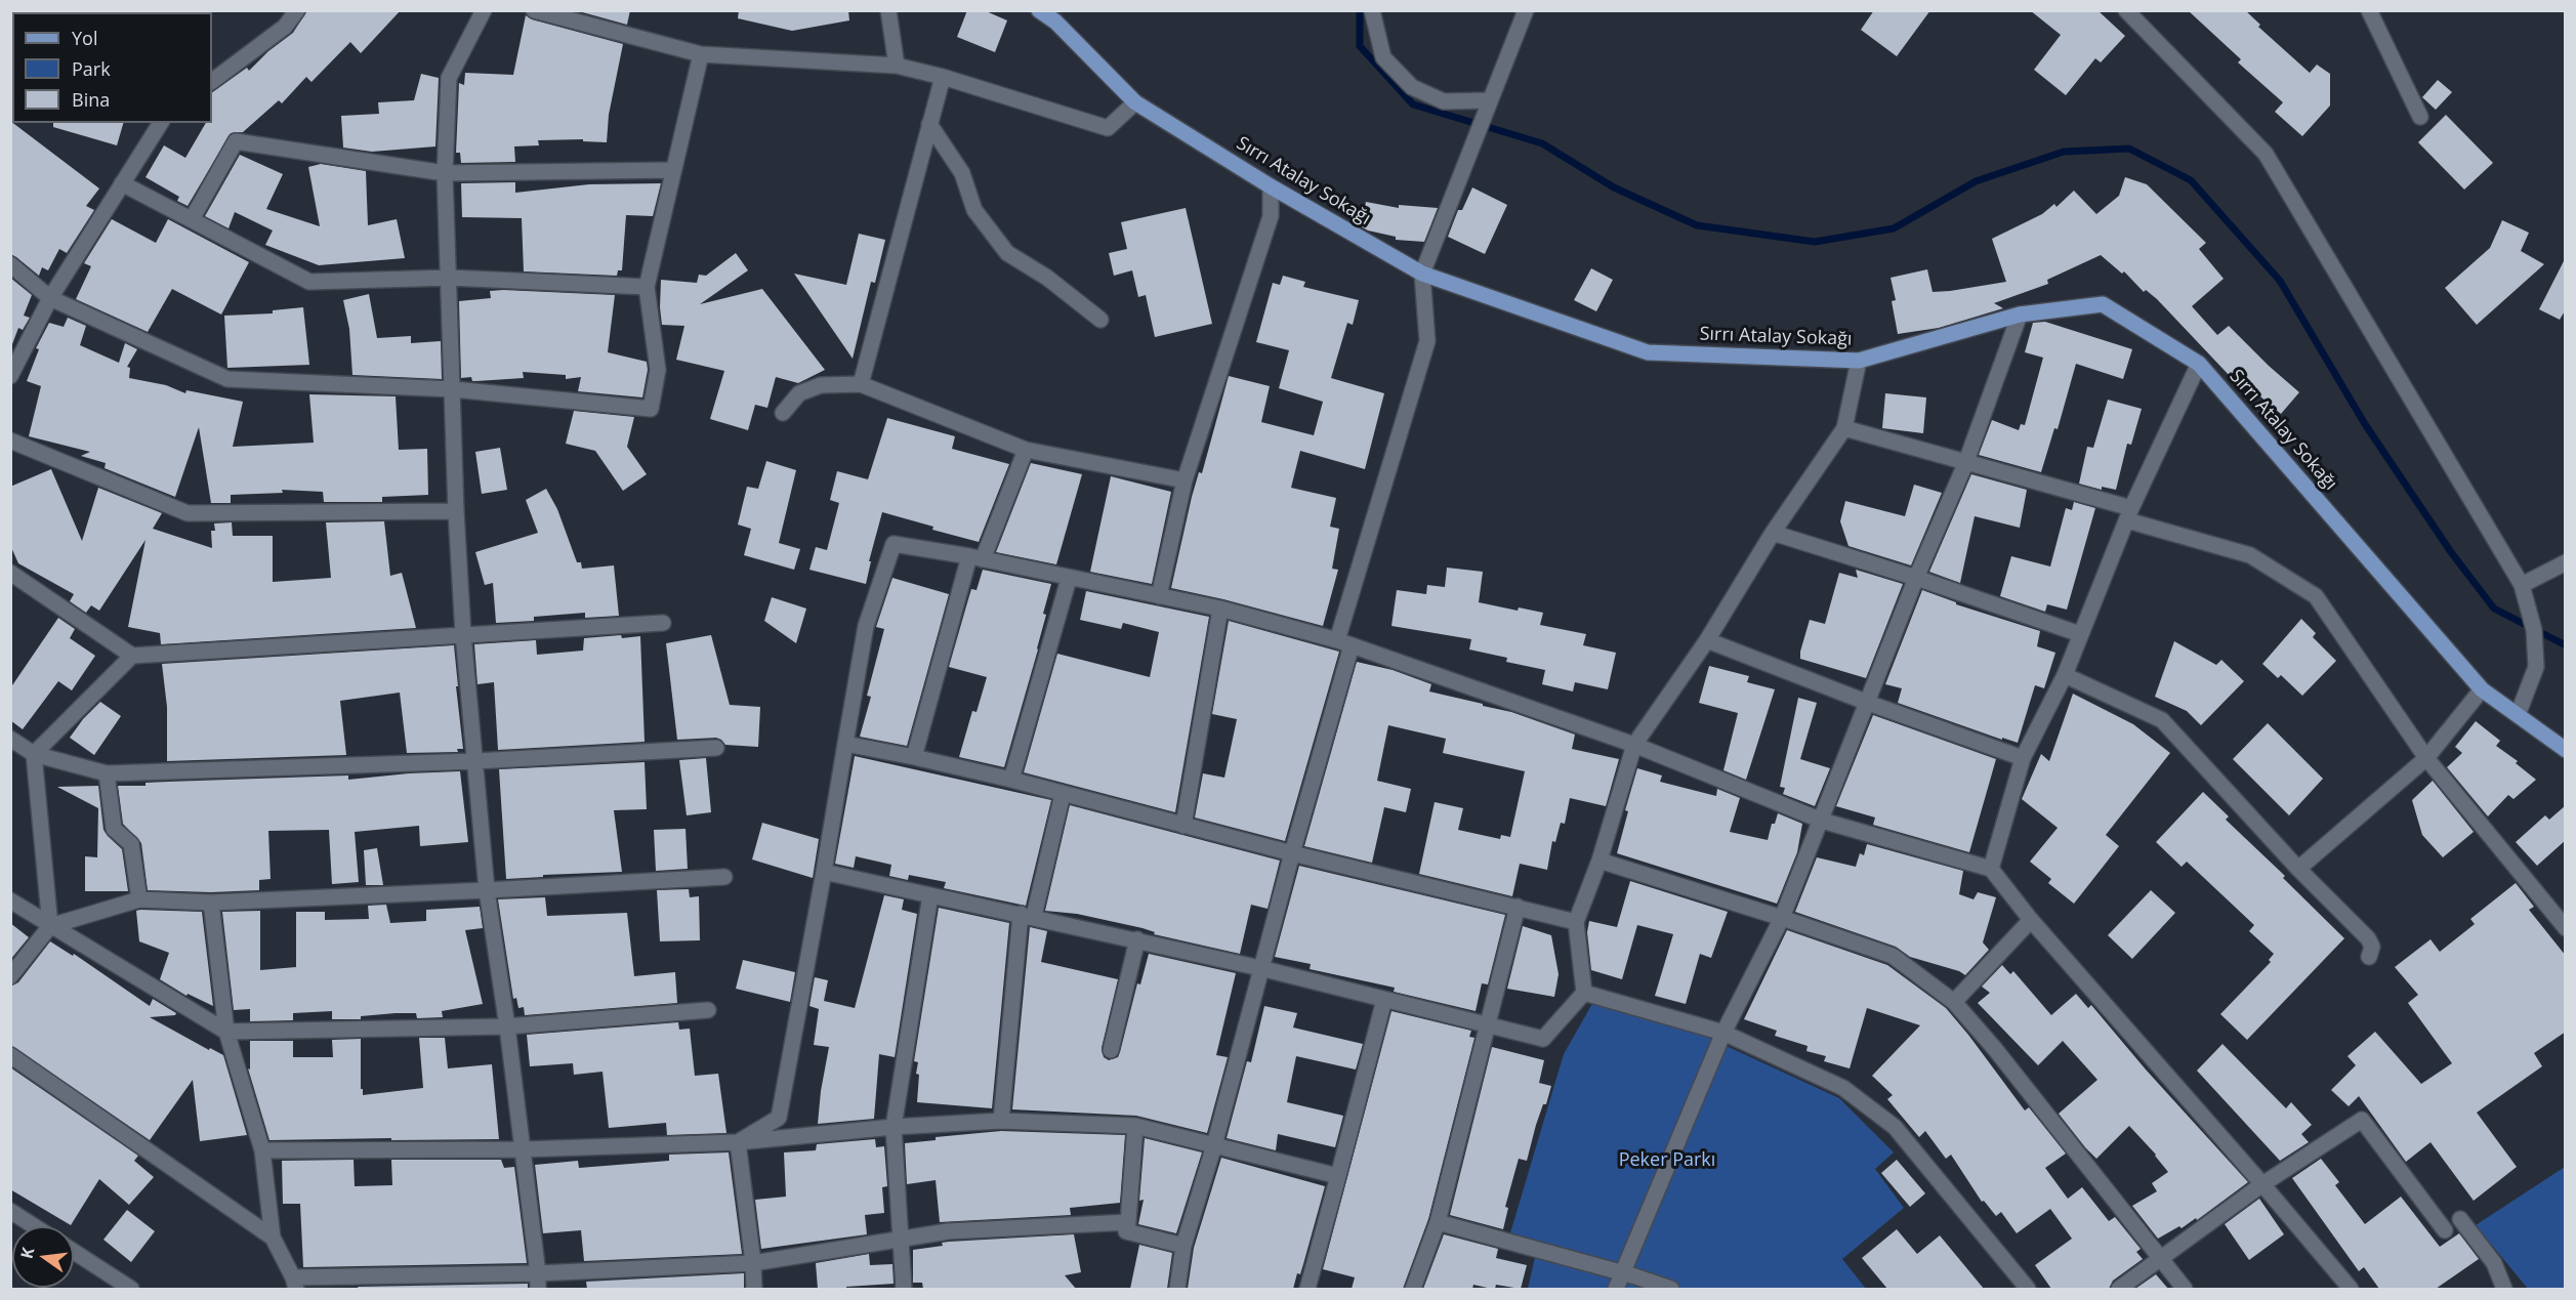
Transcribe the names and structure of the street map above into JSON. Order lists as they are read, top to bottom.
{
  "streets": {
    "main road": ["Sırrı Atalay Sokağı"]
  },
  "parks": ["Peker Parkı"],
  "legend": ["Yol", "Park", "Bina"],
  "north": "left"
}
